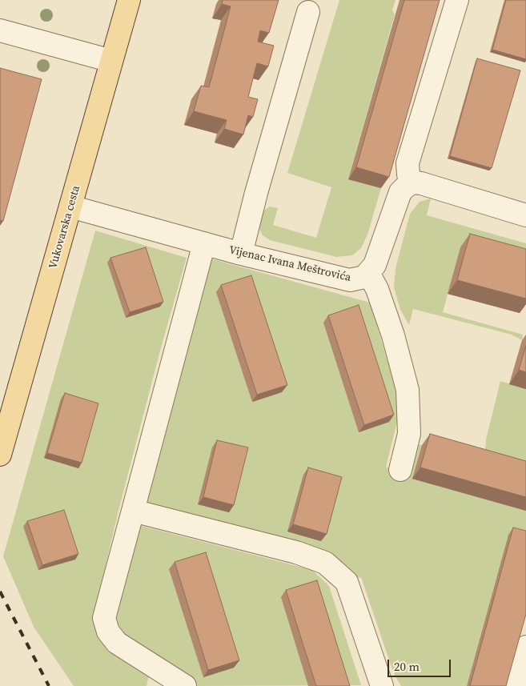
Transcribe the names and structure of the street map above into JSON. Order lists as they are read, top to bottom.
{
  "streets": {
    "main road": ["Vukovarska cesta"],
    "street": ["Vijenac Ivana Meštrovića"]
  },
  "crossings": [
    ["Vukovarska cesta", "Vijenac Ivana Meštrovića"]
  ],
  "scale_bar": "20 m"
}
